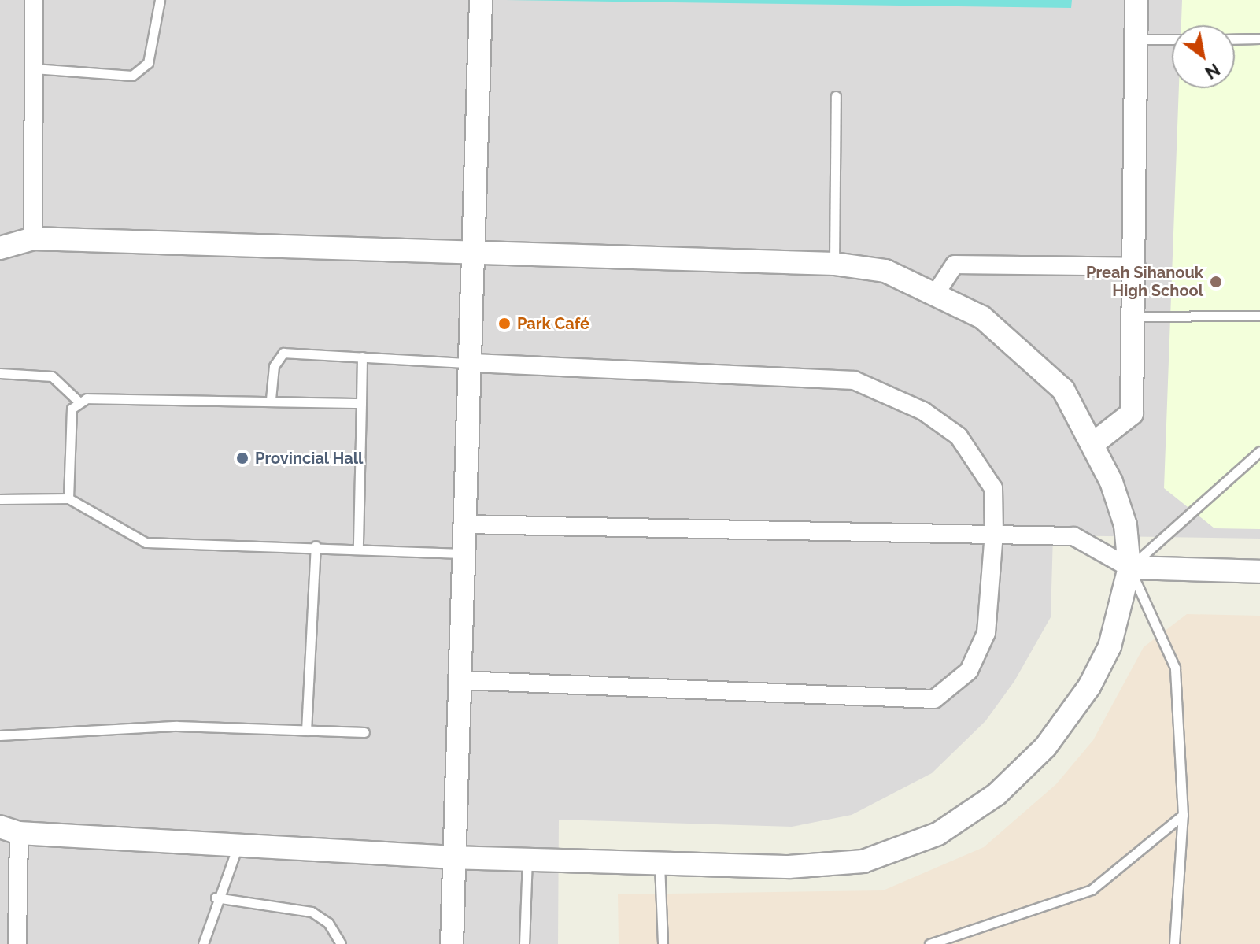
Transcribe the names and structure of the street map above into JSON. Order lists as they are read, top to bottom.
{
  "places": ["Preah Sihanouk High School", "Park Café", "Provincial Hall"],
  "north": "bottom right"
}
